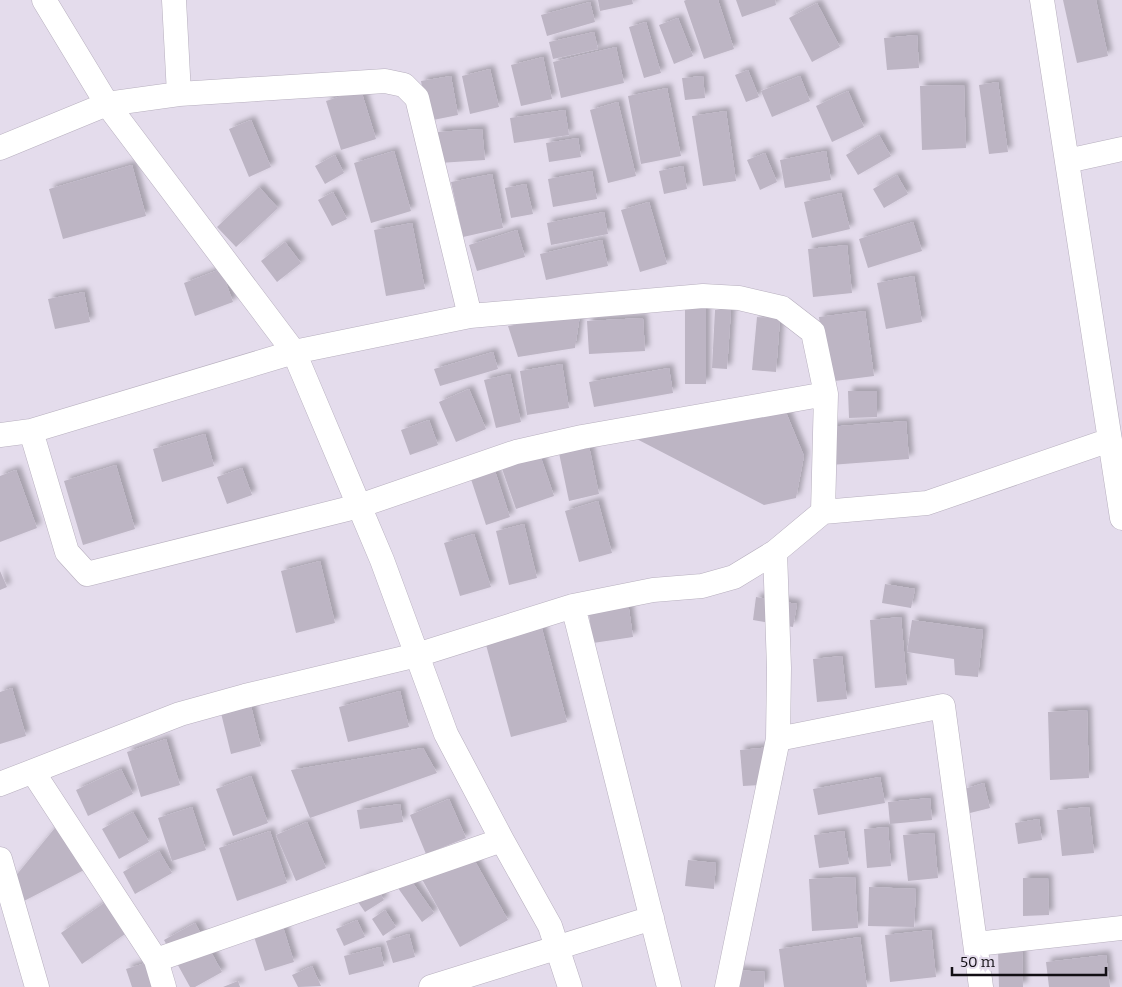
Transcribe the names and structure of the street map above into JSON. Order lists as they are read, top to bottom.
{
  "scale_bar": "50 m"
}
